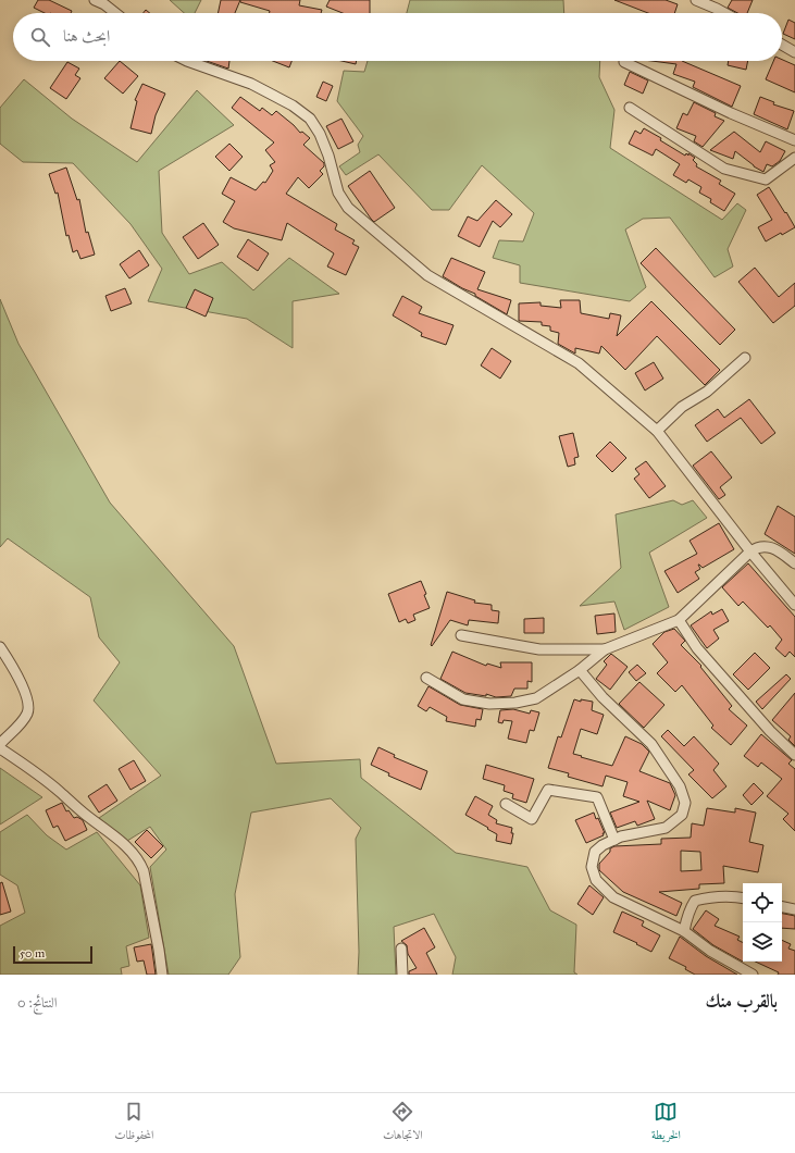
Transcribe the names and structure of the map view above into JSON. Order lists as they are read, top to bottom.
{
  "scale_bar": "50 m",
  "page": {
    "search": "ابحث هنا",
    "scale": "50 m",
    "heading": ["بالقرب منك", "النتائج: 0"],
    "nav": ["الخريطة", "الاتجاهات", "المحفوظات"]
  }
}
